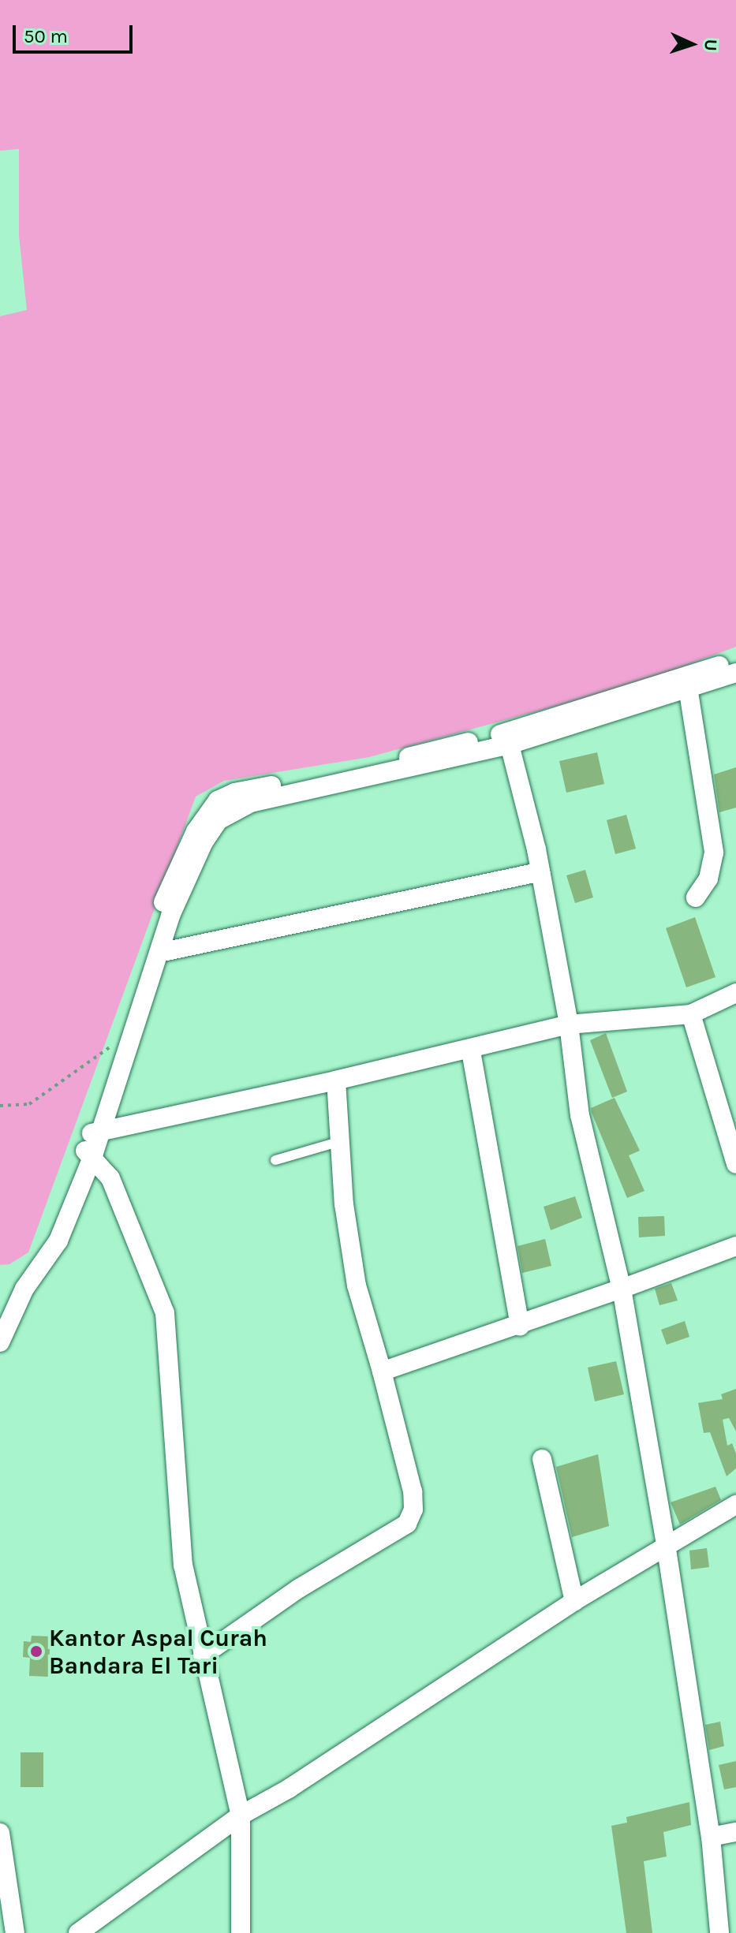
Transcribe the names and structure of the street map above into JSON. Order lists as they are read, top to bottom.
{
  "places": ["Kantor Aspal Curah Bandara El Tari"],
  "scale_bar": "50 m",
  "north": "right"
}
